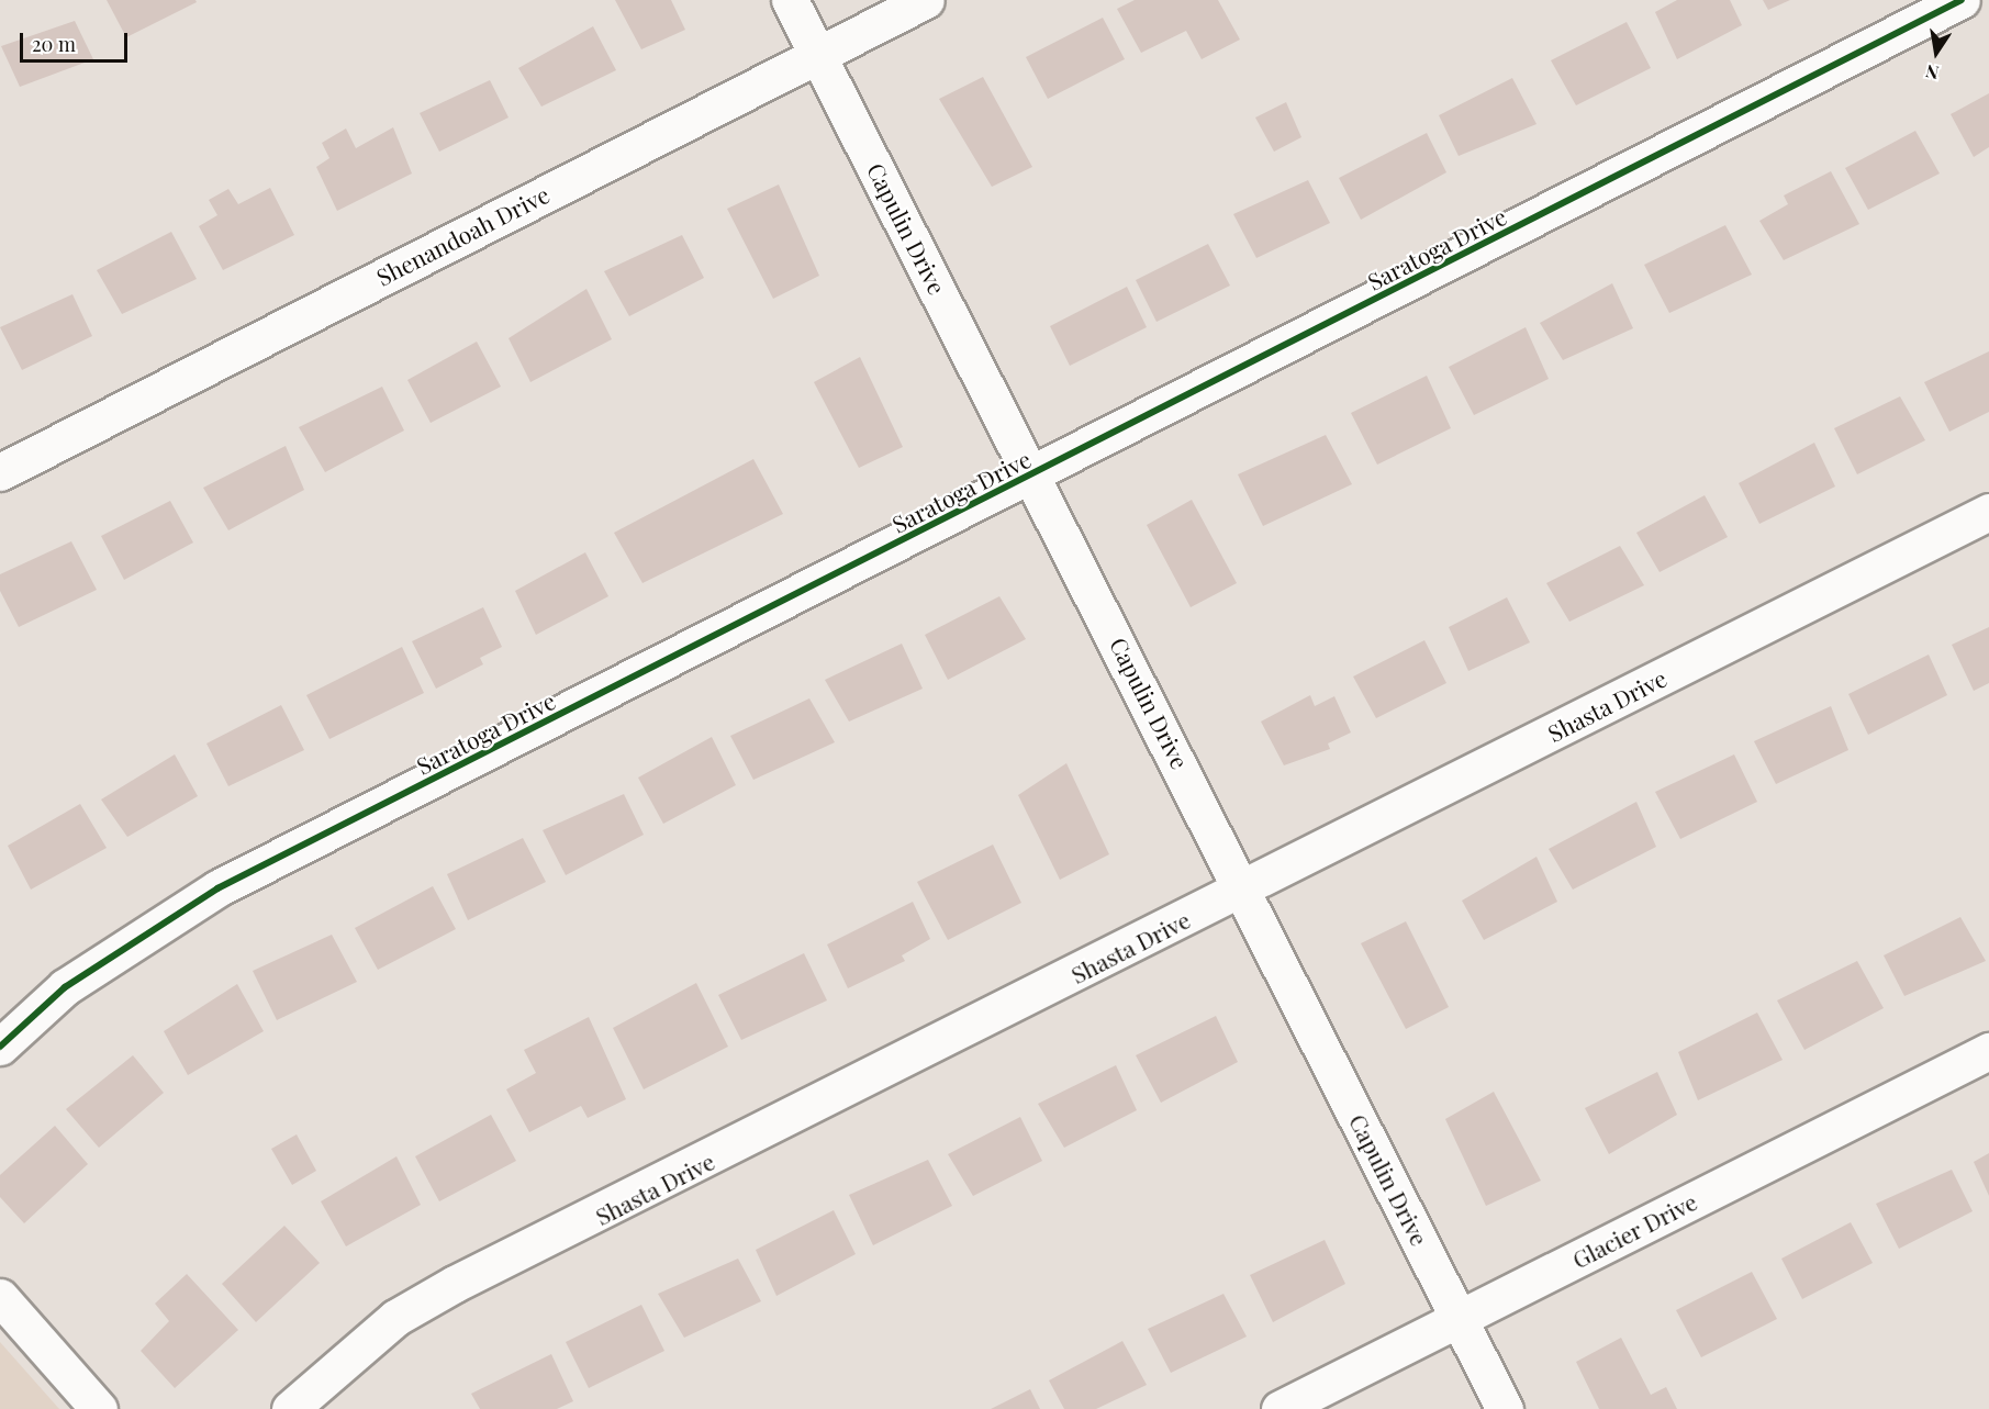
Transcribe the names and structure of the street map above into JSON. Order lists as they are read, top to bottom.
{
  "streets": {
    "street": [
      "Capulin Drive",
      "Shenandoah Drive",
      "Saratoga Drive",
      "Shasta Drive",
      "Glacier Drive"
    ]
  },
  "crossings": [
    ["Capulin Drive", "Shenandoah Drive"],
    ["Capulin Drive", "Saratoga Drive"],
    ["Capulin Drive", "Shasta Drive"],
    ["Capulin Drive", "Glacier Drive"]
  ],
  "scale_bar": "20 m",
  "north": "bottom"
}
